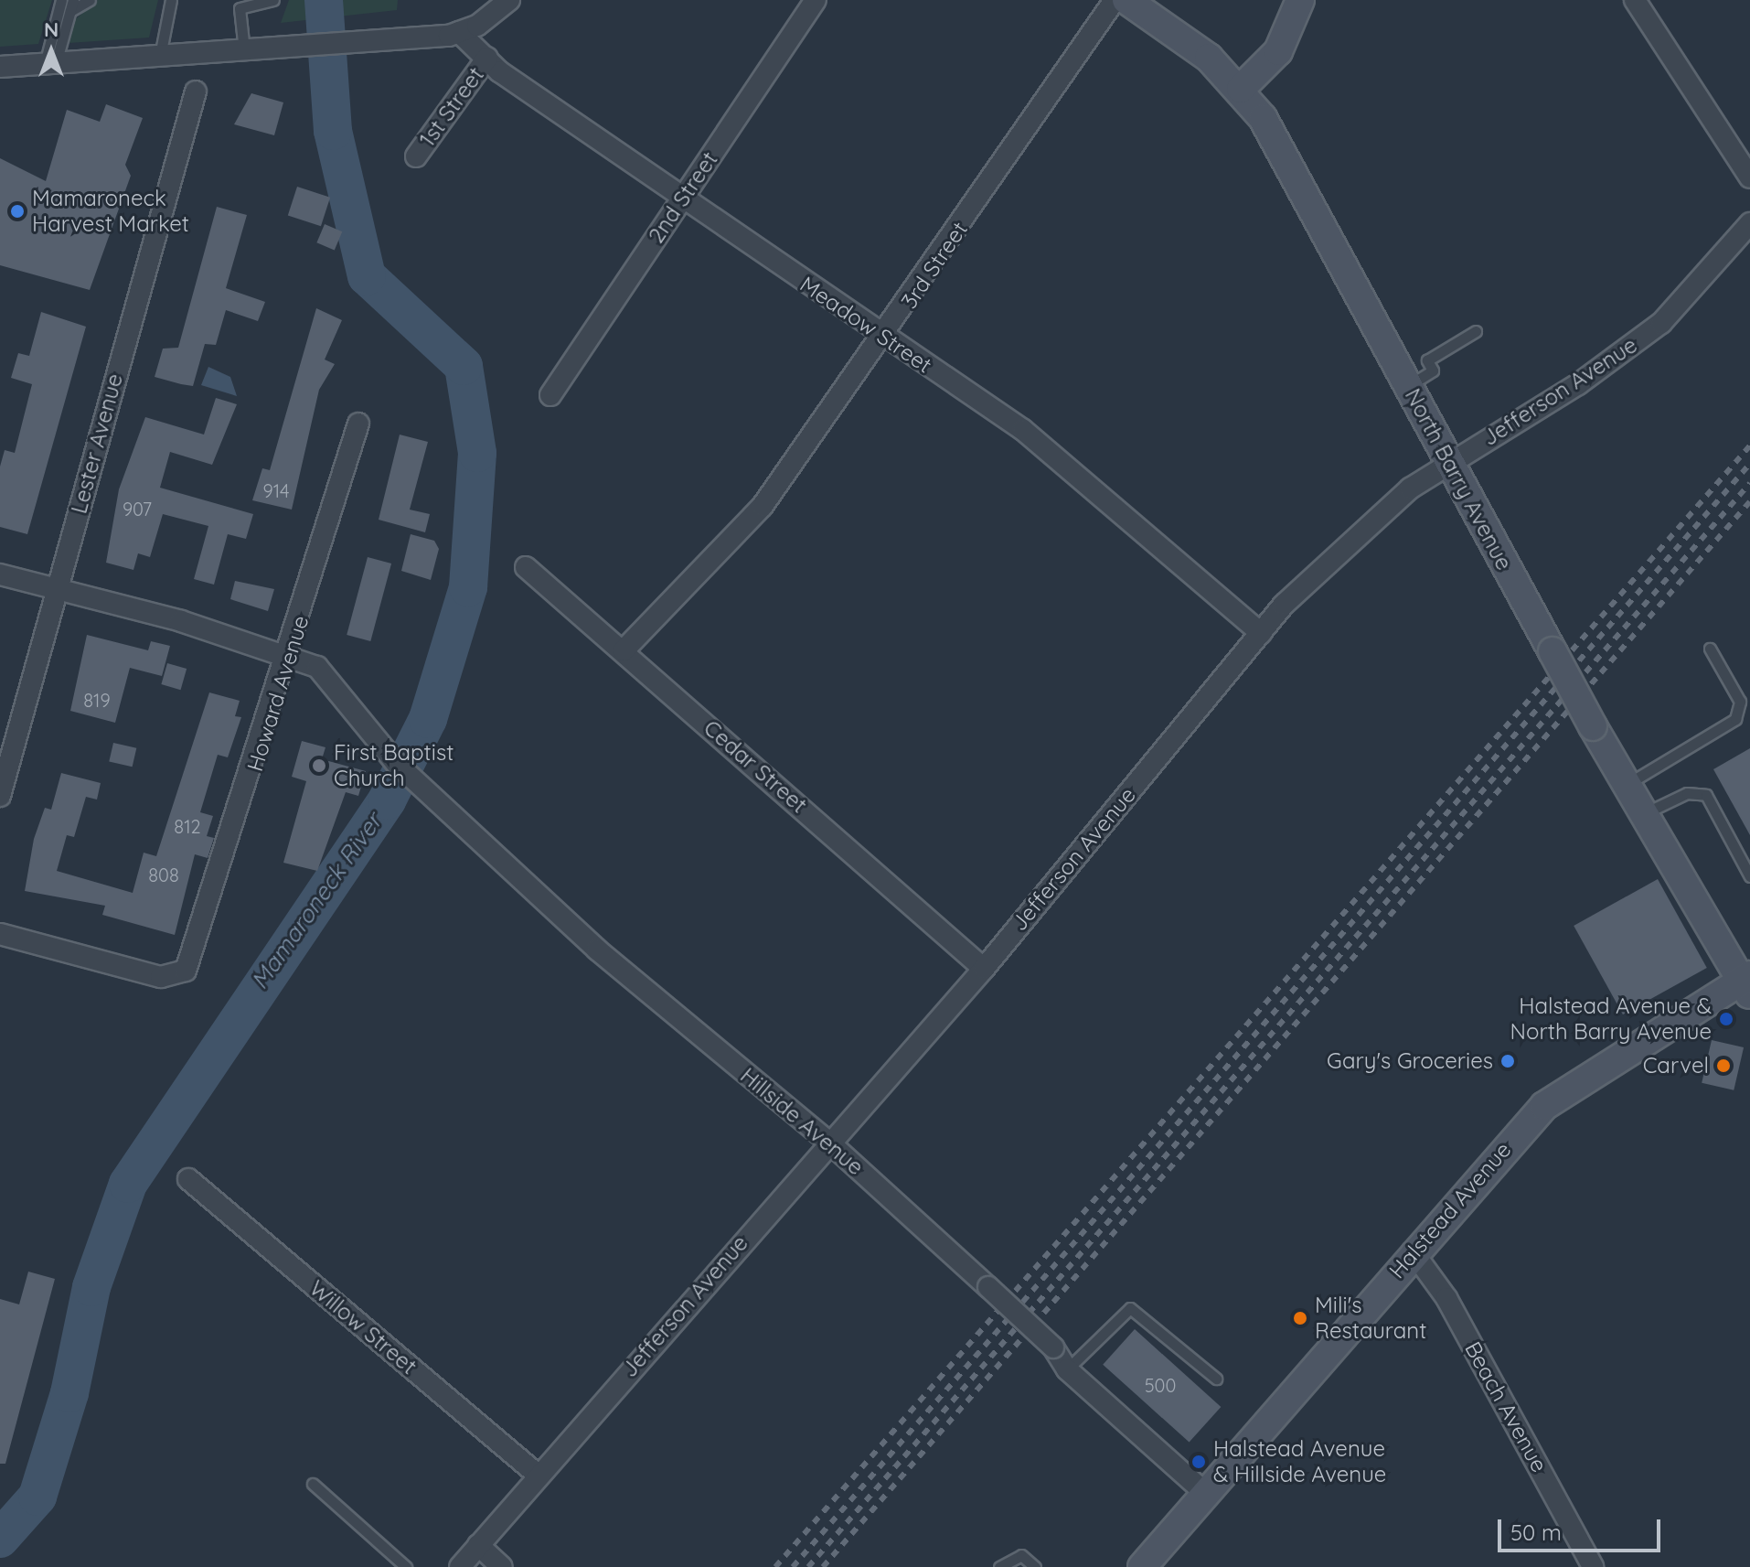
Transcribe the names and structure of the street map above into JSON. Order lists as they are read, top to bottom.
{
  "streets": {
    "street": [
      "1st Street",
      "2nd Street",
      "3rd Street",
      "Meadow Street",
      "Jefferson Avenue",
      "Lester Avenue",
      "North Barry Avenue",
      "Howard Avenue",
      "Cedar Street",
      "Hillside Avenue",
      "Halstead Avenue",
      "Willow Street",
      "Beach Avenue"
    ]
  },
  "crossings": [
    ["1st Street", "Meadow Street"],
    ["2nd Street", "Meadow Street"],
    ["3rd Street", "Meadow Street"],
    ["3rd Street", "Cedar Street"],
    ["Meadow Street", "Jefferson Avenue"],
    ["Jefferson Avenue", "North Barry Avenue"],
    ["Jefferson Avenue", "Cedar Street"],
    ["Jefferson Avenue", "Hillside Avenue"],
    ["Jefferson Avenue", "Willow Street"],
    ["Lester Avenue", "Hillside Avenue"],
    ["North Barry Avenue", "Halstead Avenue"],
    ["Howard Avenue", "Hillside Avenue"],
    ["Hillside Avenue", "Halstead Avenue"],
    ["Halstead Avenue", "Beach Avenue"]
  ],
  "water": ["Mamaroneck River"],
  "places": [
    "Mamaroneck Harvest Market",
    "First Baptist Church",
    "Halstead Avenue & North Barry Avenue",
    "Gary's Groceries",
    "Carvel",
    "Mili's Restaurant",
    "Halstead Avenue & Hillside Avenue"
  ],
  "house_numbers": [
    "914",
    "907",
    "819",
    "812",
    "808",
    "500"
  ],
  "scale_bar": "50 m",
  "north": "top"
}
